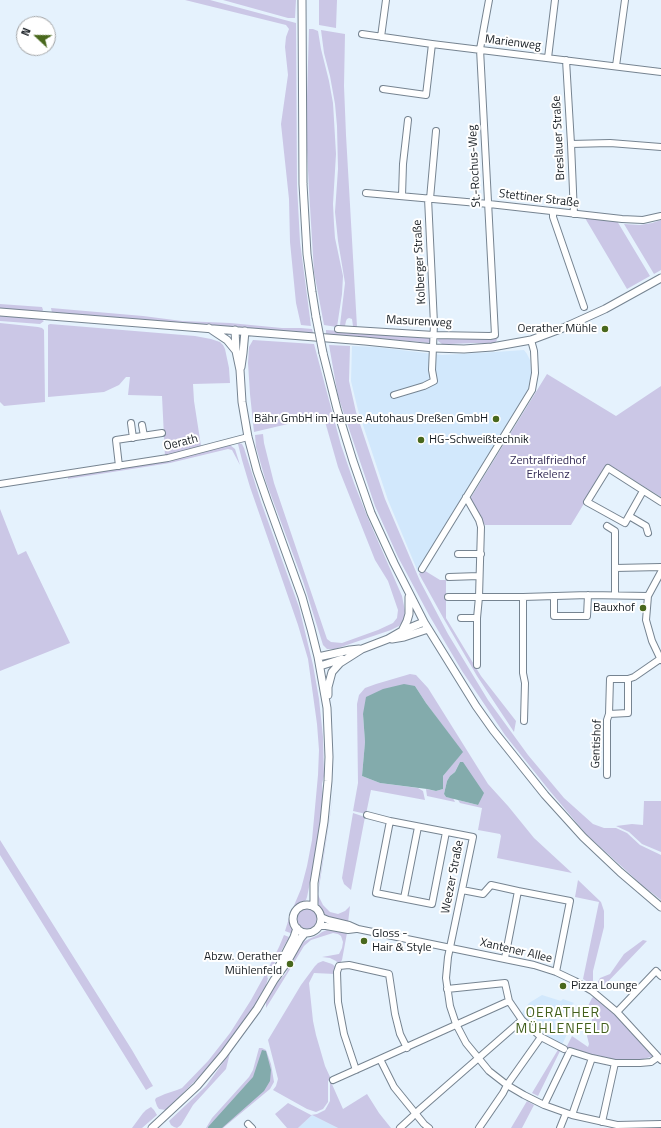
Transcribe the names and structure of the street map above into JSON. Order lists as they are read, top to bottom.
{
  "streets": {
    "street": [
      "Marienweg",
      "Breslauer Straße",
      "St.-Rochus-Weg",
      "Stettiner Straße",
      "Kolberger Straße",
      "Masurenweg",
      "Oerath",
      "Gentishof",
      "Weezer Straße",
      "Xantener Allee"
    ]
  },
  "crossings": [
    ["Marienweg", "Breslauer Straße"],
    ["Marienweg", "St.-Rochus-Weg"],
    ["Breslauer Straße", "Stettiner Straße"],
    ["St.-Rochus-Weg", "Stettiner Straße"],
    ["St.-Rochus-Weg", "Masurenweg"],
    ["Stettiner Straße", "Kolberger Straße"],
    ["Kolberger Straße", "Masurenweg"],
    ["Weezer Straße", "Xantener Allee"]
  ],
  "districts": ["OERATHER MÜHLENFELD"],
  "parks": ["Zentralfriedhof Erkelenz"],
  "places": [
    "Oerather Mühle",
    "Bähr GmbH im Hause Autohaus Dreßen GmbH",
    "HG-Schweißtechnik",
    "Bauxhof",
    "Gloss - Hair & Style",
    "Abzw. Oerather Mühlenfeld",
    "Pizza Lounge"
  ],
  "north": "left"
}
